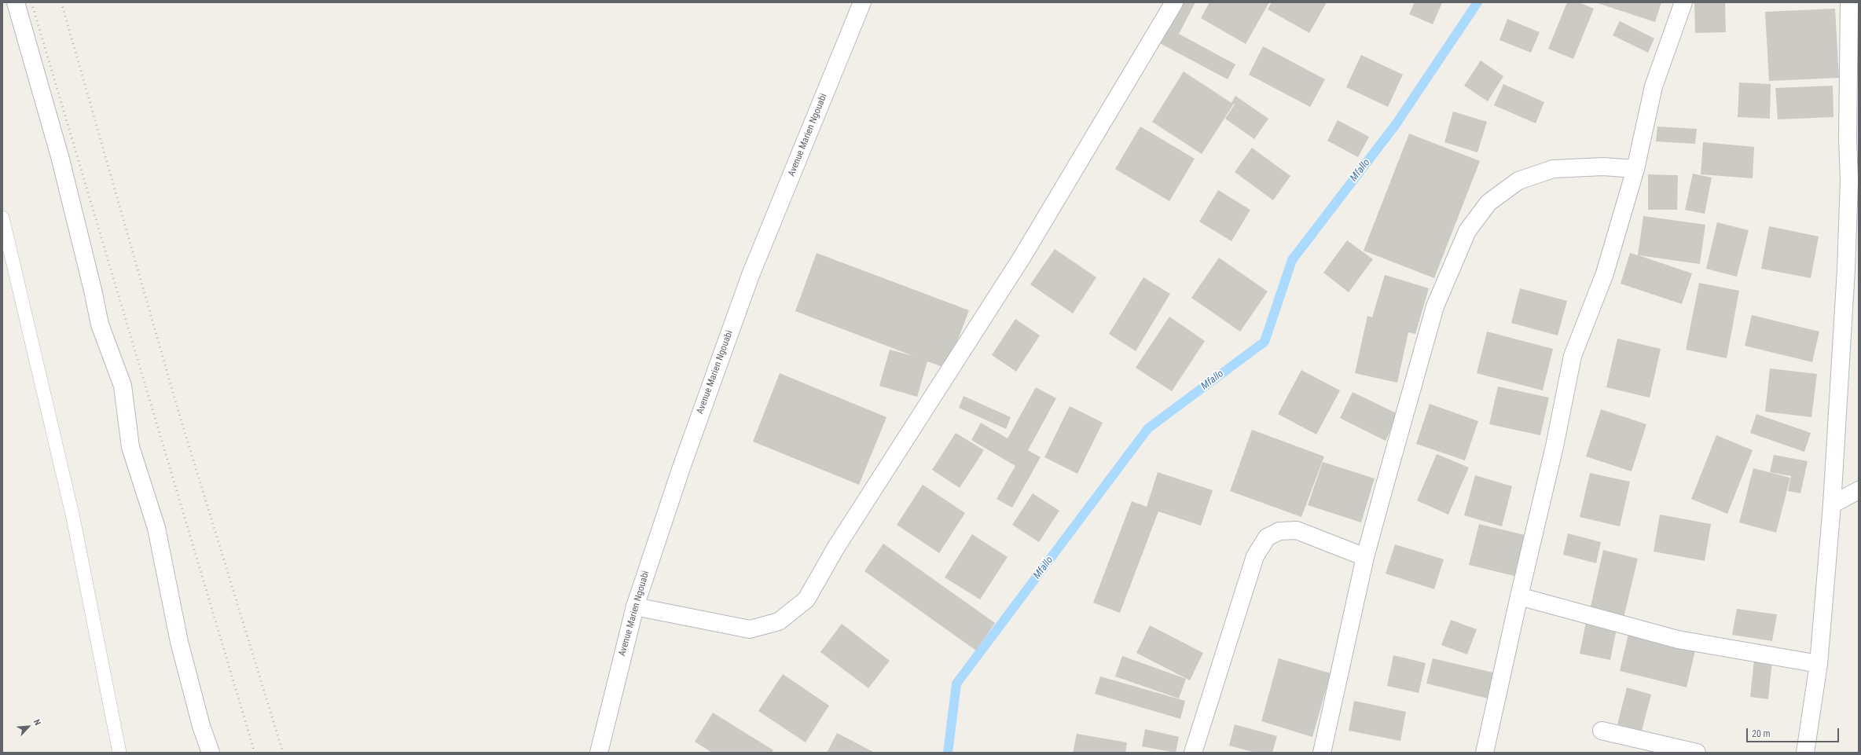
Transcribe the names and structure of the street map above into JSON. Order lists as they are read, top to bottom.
{
  "streets": {
    "street": ["Avenue Marien Ngouabi"]
  },
  "water": ["Mfallo"],
  "scale_bar": "20 m",
  "north": "top right"
}
